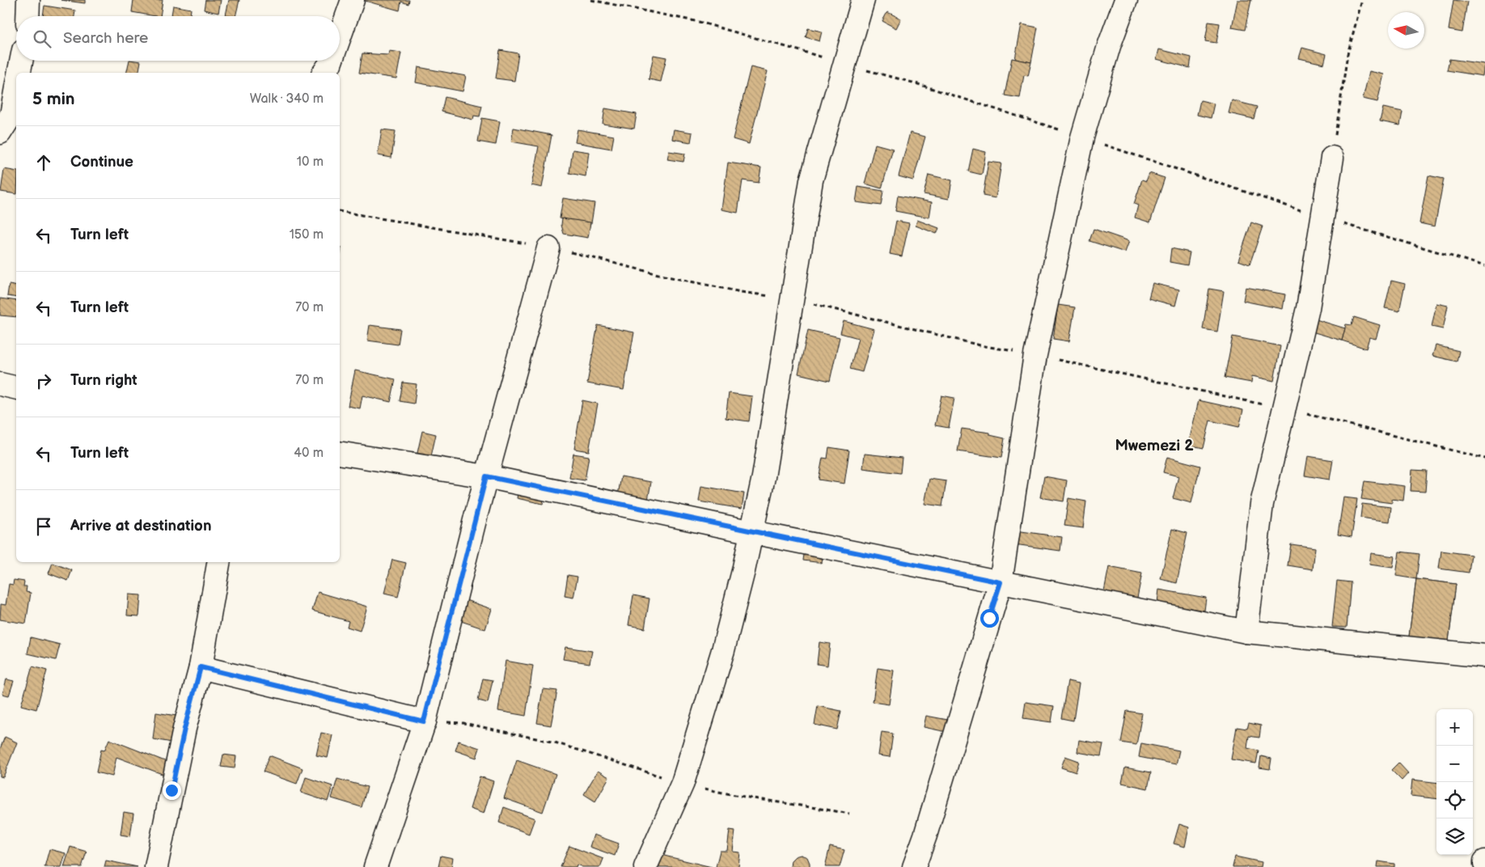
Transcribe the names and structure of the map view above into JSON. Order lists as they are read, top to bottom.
{
  "districts": ["Mwemezi 2"],
  "north": "left",
  "page": {
    "search": "Search here",
    "heading": ["5 min", "Walk · 340 m"],
    "list": [
      ["Continue", "10 m"],
      ["Turn left", "150 m"],
      ["Turn left", "70 m"],
      ["Turn right", "70 m"],
      ["Turn left", "40 m"],
      "Arrive at destination"
    ],
    "map_buttons": ["+", "−"]
  }
}
